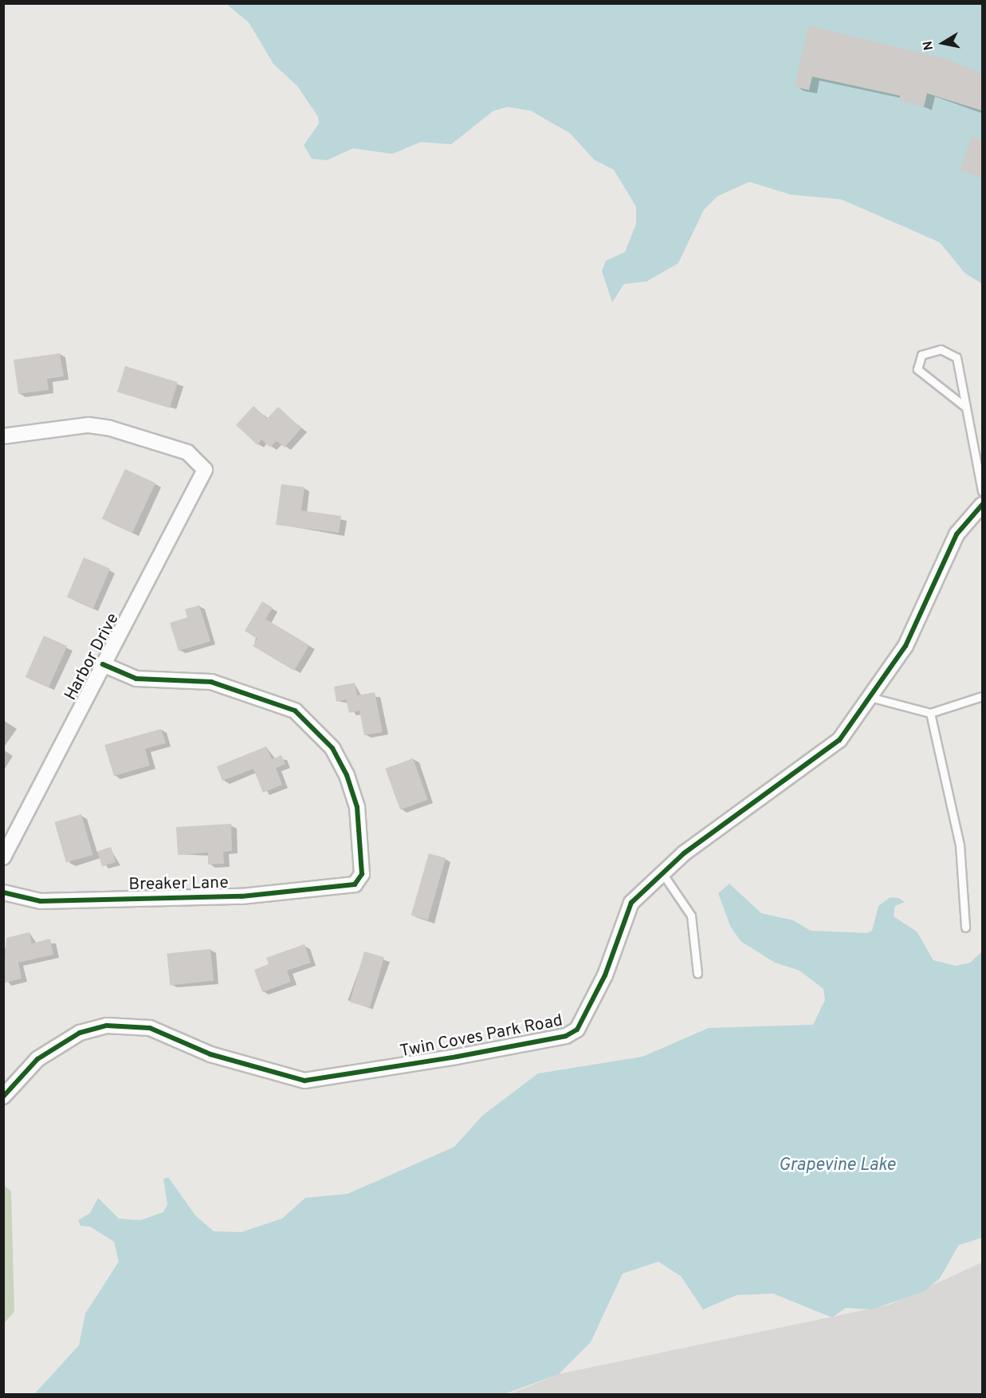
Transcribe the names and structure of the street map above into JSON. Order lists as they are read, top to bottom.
{
  "streets": {
    "street": ["Harbor Drive", "Breaker Lane", "Twin Coves Park Road"]
  },
  "crossings": [
    ["Harbor Drive", "Breaker Lane"]
  ],
  "water": ["Grapevine Lake"],
  "north": "left"
}
